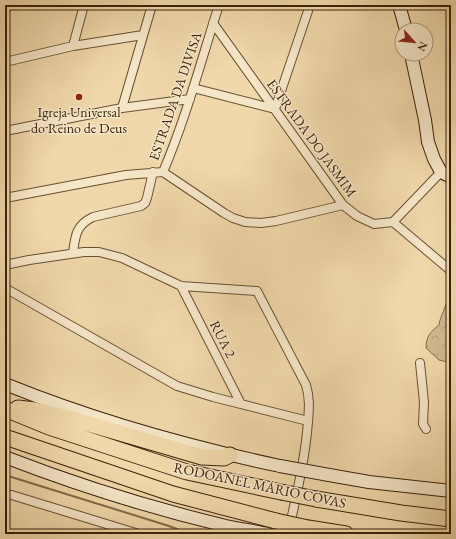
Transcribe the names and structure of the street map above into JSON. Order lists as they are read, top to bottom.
{
  "streets": {
    "highway": ["RODOANEL MÁRIO COVAS"],
    "street": ["ESTRADA DA DIVISA", "ESTRADA DO JASMIM", "RUA 2"]
  },
  "crossings": [
    ["ESTRADA DA DIVISA", "ESTRADA DO JASMIM"]
  ],
  "places": ["Igreja Universal do Reino de Deus"],
  "north": "bottom right"
}
